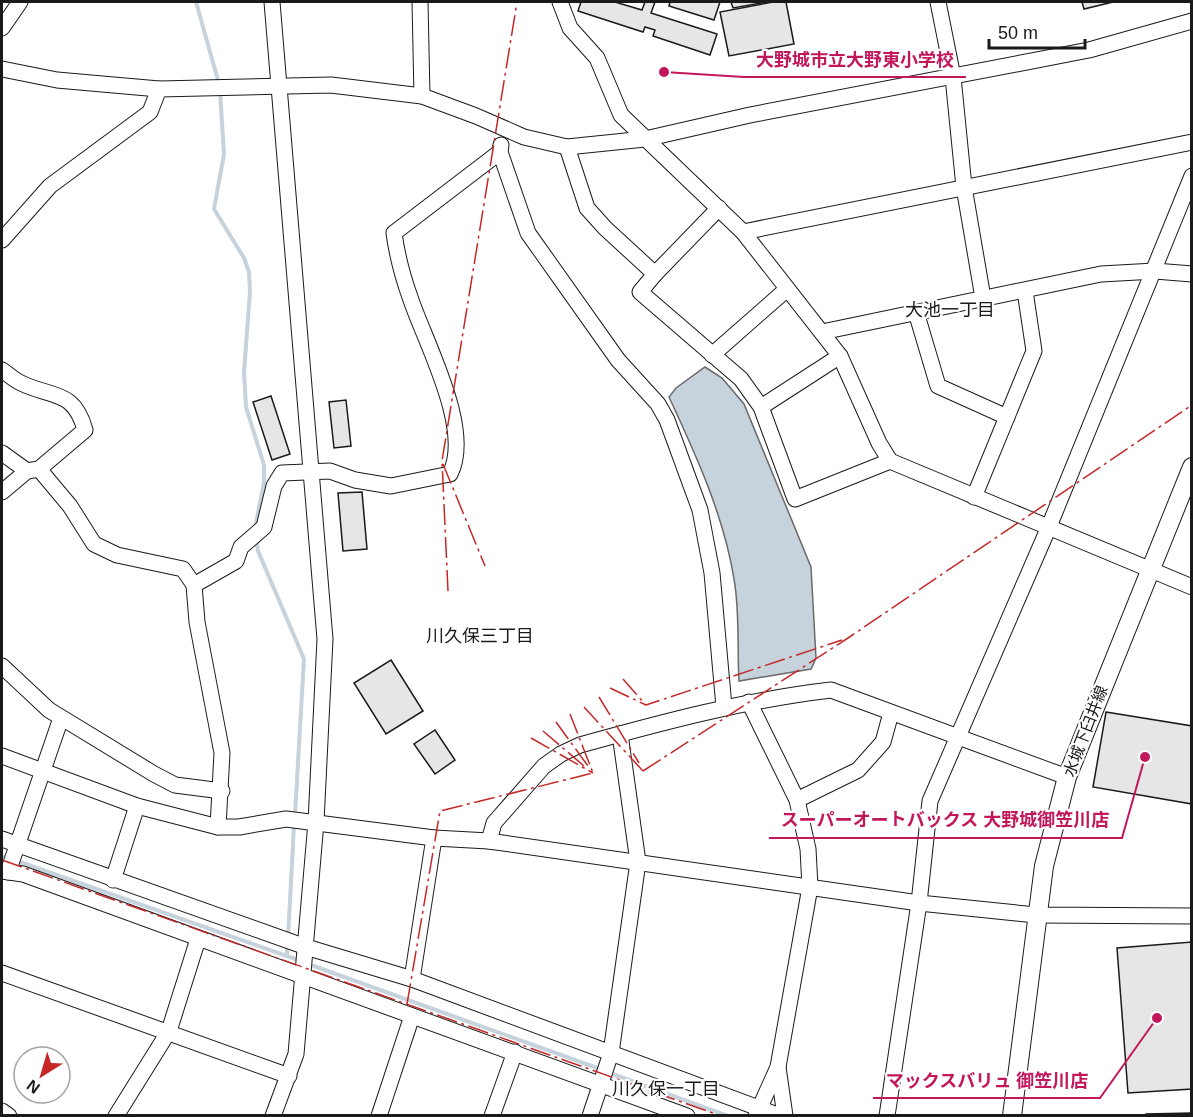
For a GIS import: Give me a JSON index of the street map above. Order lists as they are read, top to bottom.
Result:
{
  "streets": {
    "main road": ["水城下臼井線"]
  },
  "districts": ["大池一丁目", "川久保三丁目", "川久保一丁目"],
  "places": ["大野城市立大野東小学校", "スーパーオートバックス 大野城御笠川店", "マックスバリュ 御笠川店"],
  "scale_bar": "50 m",
  "north": "bottom left"
}
